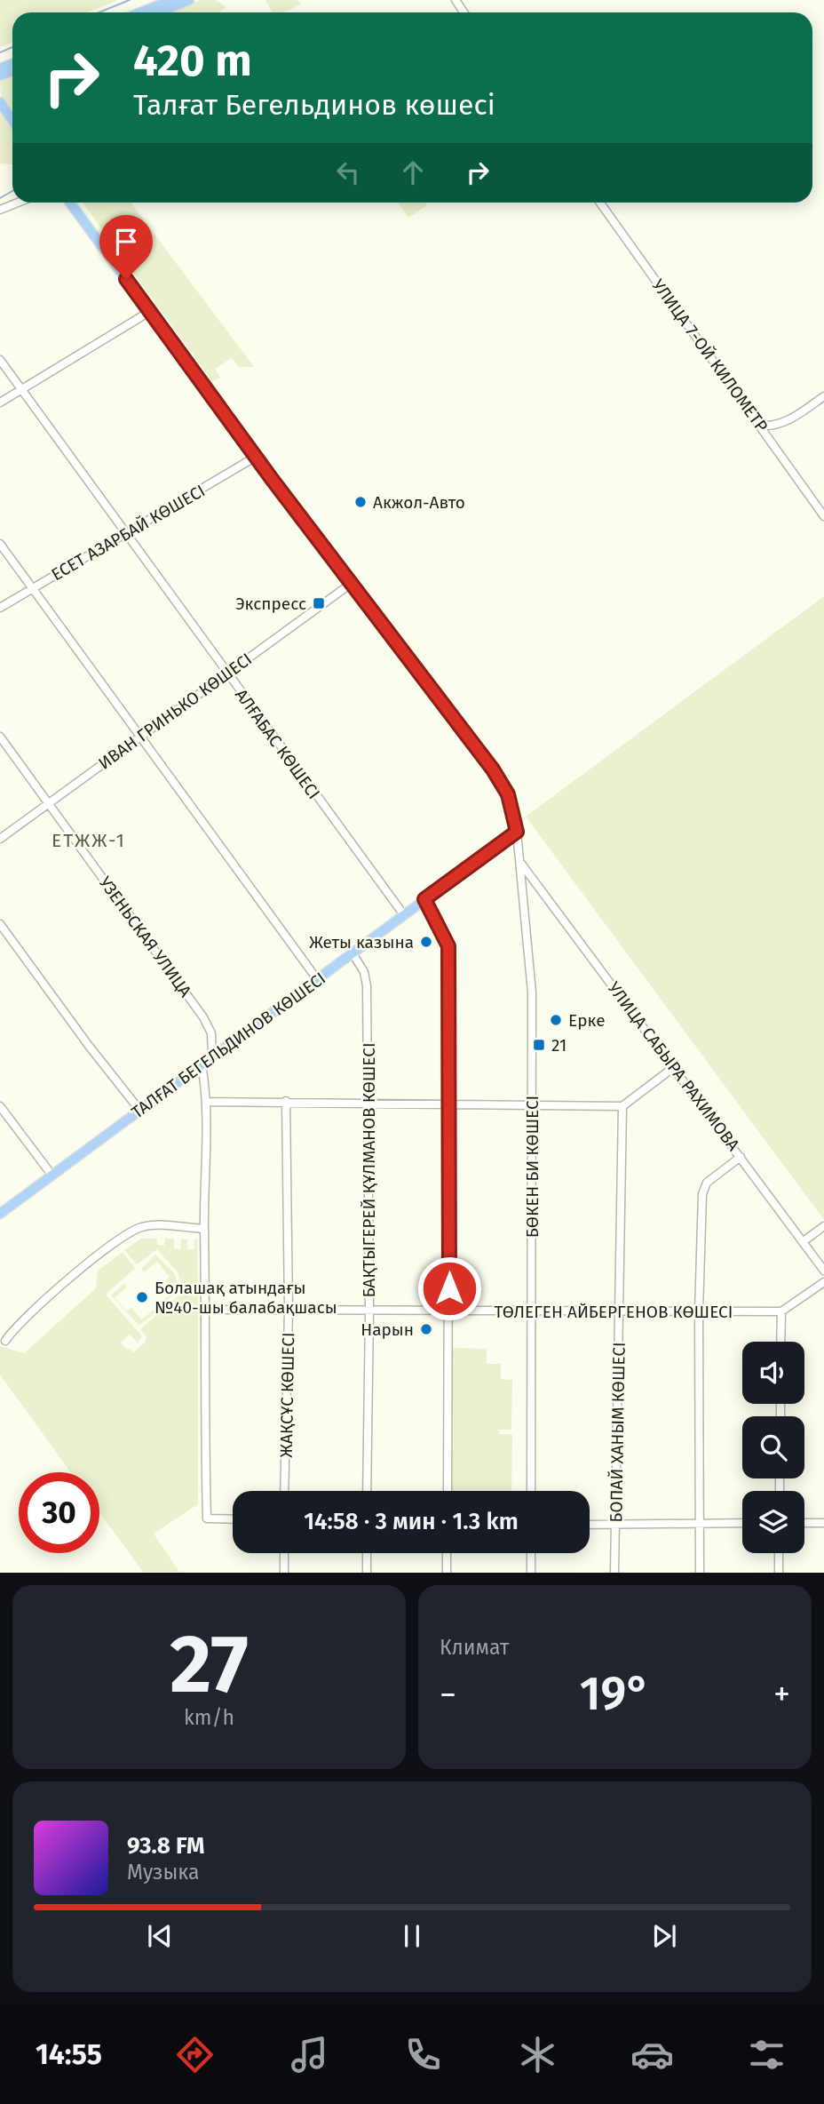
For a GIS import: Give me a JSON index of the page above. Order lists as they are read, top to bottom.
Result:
{
  "streets": {
    "main road": ["ТАЛҒАТ БЕГЕЛЬДИНОВ КӨШЕСІ"],
    "street": [
      "УЛИЦА 7-ОЙ КИЛОМЕТР",
      "ЕСЕТ АЗАРБАЙ КӨШЕСІ",
      "ИВАН ГРИНЬКО КӨШЕСІ",
      "АЛҒАБАС КӨШЕСІ",
      "УЗЕНЬСКАЯ УЛИЦА",
      "УЛИЦА САБЫРА РАХИМОВА",
      "БӨКЕН БИ КӨШЕСІ",
      "БАҚТЫГЕРЕЙ ҚҰЛМАНОВ КӨШЕСІ",
      "ТӨЛЕГЕН АЙБЕРГЕНОВ КӨШЕСІ",
      "ЖАҚСҰС КӨШЕСІ",
      "БОПАЙ ХАНЫМ КӨШЕСІ"
    ]
  },
  "crossings": [
    ["ЕСЕТ АЗАРБАЙ КӨШЕСІ", "АЛҒАБАС КӨШЕСІ"],
    ["ИВАН ГРИНЬКО КӨШЕСІ", "АЛҒАБАС КӨШЕСІ"],
    ["ИВАН ГРИНЬКО КӨШЕСІ", "УЗЕНЬСКАЯ УЛИЦА"],
    ["АЛҒАБАС КӨШЕСІ", "ТАЛҒАТ БЕГЕЛЬДИНОВ КӨШЕСІ"],
    ["УЗЕНЬСКАЯ УЛИЦА", "ТАЛҒАТ БЕГЕЛЬДИНОВ КӨШЕСІ"],
    ["ТАЛҒАТ БЕГЕЛЬДИНОВ КӨШЕСІ", "БӨКЕН БИ КӨШЕСІ"],
    ["ТАЛҒАТ БЕГЕЛЬДИНОВ КӨШЕСІ", "БАҚТЫГЕРЕЙ ҚҰЛМАНОВ КӨШЕСІ"],
    ["УЛИЦА САБЫРА РАХИМОВА", "БӨКЕН БИ КӨШЕСІ"],
    ["БӨКЕН БИ КӨШЕСІ", "ТӨЛЕГЕН АЙБЕРГЕНОВ КӨШЕСІ"],
    ["БАҚТЫГЕРЕЙ ҚҰЛМАНОВ КӨШЕСІ", "ТӨЛЕГЕН АЙБЕРГЕНОВ КӨШЕСІ"],
    ["ТӨЛЕГЕН АЙБЕРГЕНОВ КӨШЕСІ", "ЖАҚСҰС КӨШЕСІ"],
    ["ТӨЛЕГЕН АЙБЕРГЕНОВ КӨШЕСІ", "БОПАЙ ХАНЫМ КӨШЕСІ"]
  ],
  "districts": ["ЕТЖЖ-1"],
  "places": {
    "other": [
      "Акжол-Авто",
      "Жеты казына",
      "Ерке",
      "Болашақ атындағы №40-шы балабақшасы",
      "Нарын"
    ],
    "transit": ["Экспресс", "21"]
  },
  "page": {
    "turn": ["420 m", "Талғат Бегельдинов көшесі"],
    "limit": "30",
    "trip": "14:58 · 3 мин · 1.3 km",
    "tile": [
      ["27", "km/h"],
      "Климат"
    ],
    "heat": ["−", "19°", "+"],
    "song": ["93.8 FM", "Музыка"],
    "tabs": "14:55"
  }
}
